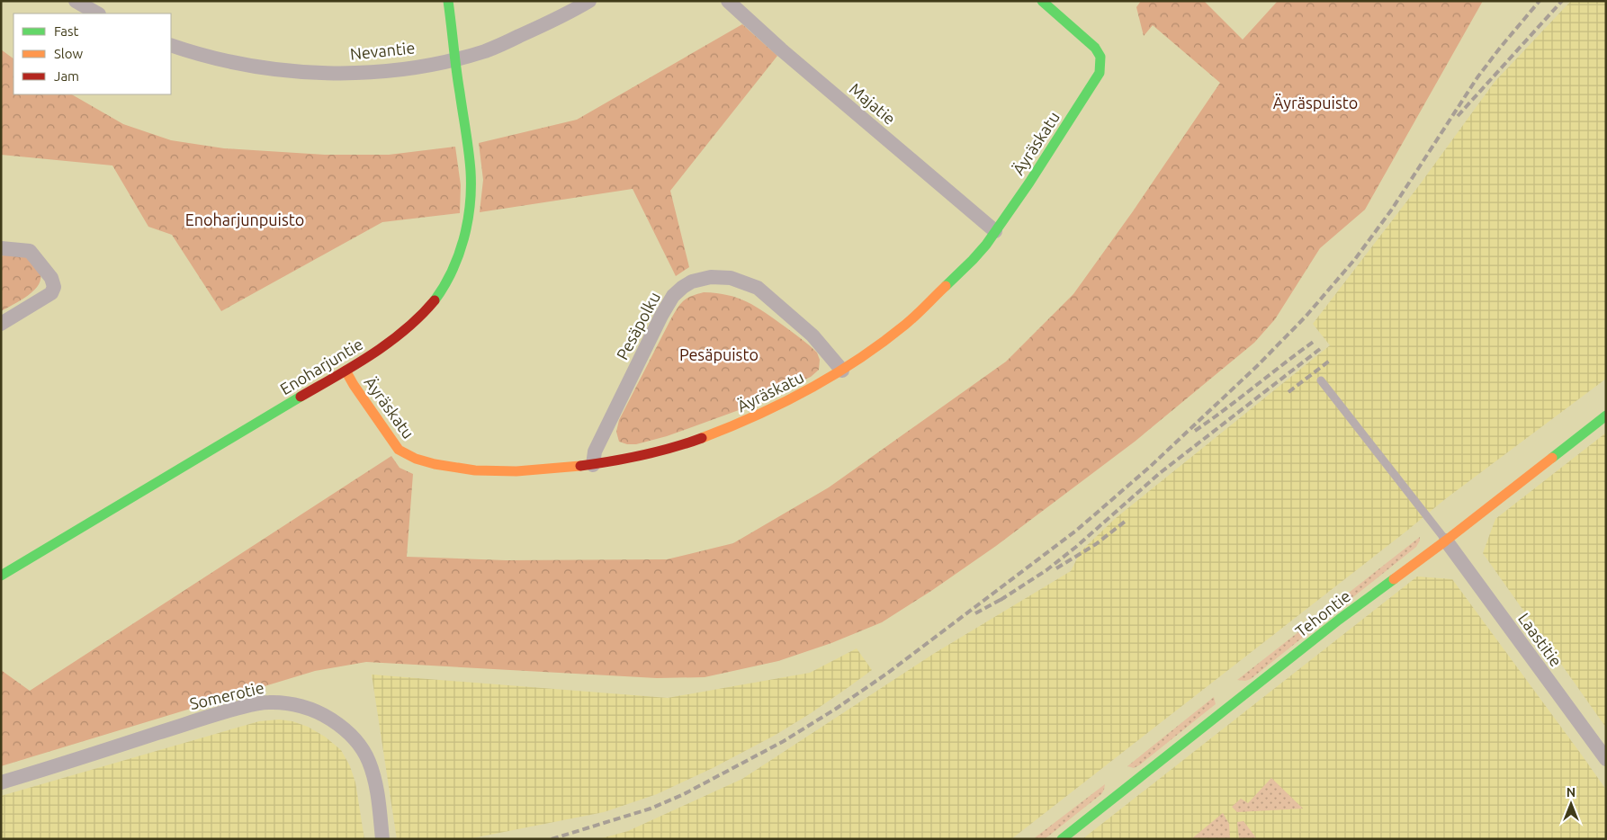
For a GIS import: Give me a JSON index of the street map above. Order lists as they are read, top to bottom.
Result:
{
  "streets": {
    "street": [
      "Nevantie",
      "Majatie",
      "Äyräskatu",
      "Pesäpolku",
      "Enoharjuntie",
      "Tehontie",
      "Laastitie",
      "Somerotie"
    ]
  },
  "crossings": [
    ["Nevantie", "Enoharjuntie"],
    ["Majatie", "Äyräskatu"],
    ["Äyräskatu", "Pesäpolku"],
    ["Äyräskatu", "Enoharjuntie"],
    ["Tehontie", "Laastitie"]
  ],
  "parks": ["Äyräspuisto", "Enoharjunpuisto", "Pesäpuisto"],
  "legend": ["Fast", "Slow", "Jam"],
  "north": "top"
}
